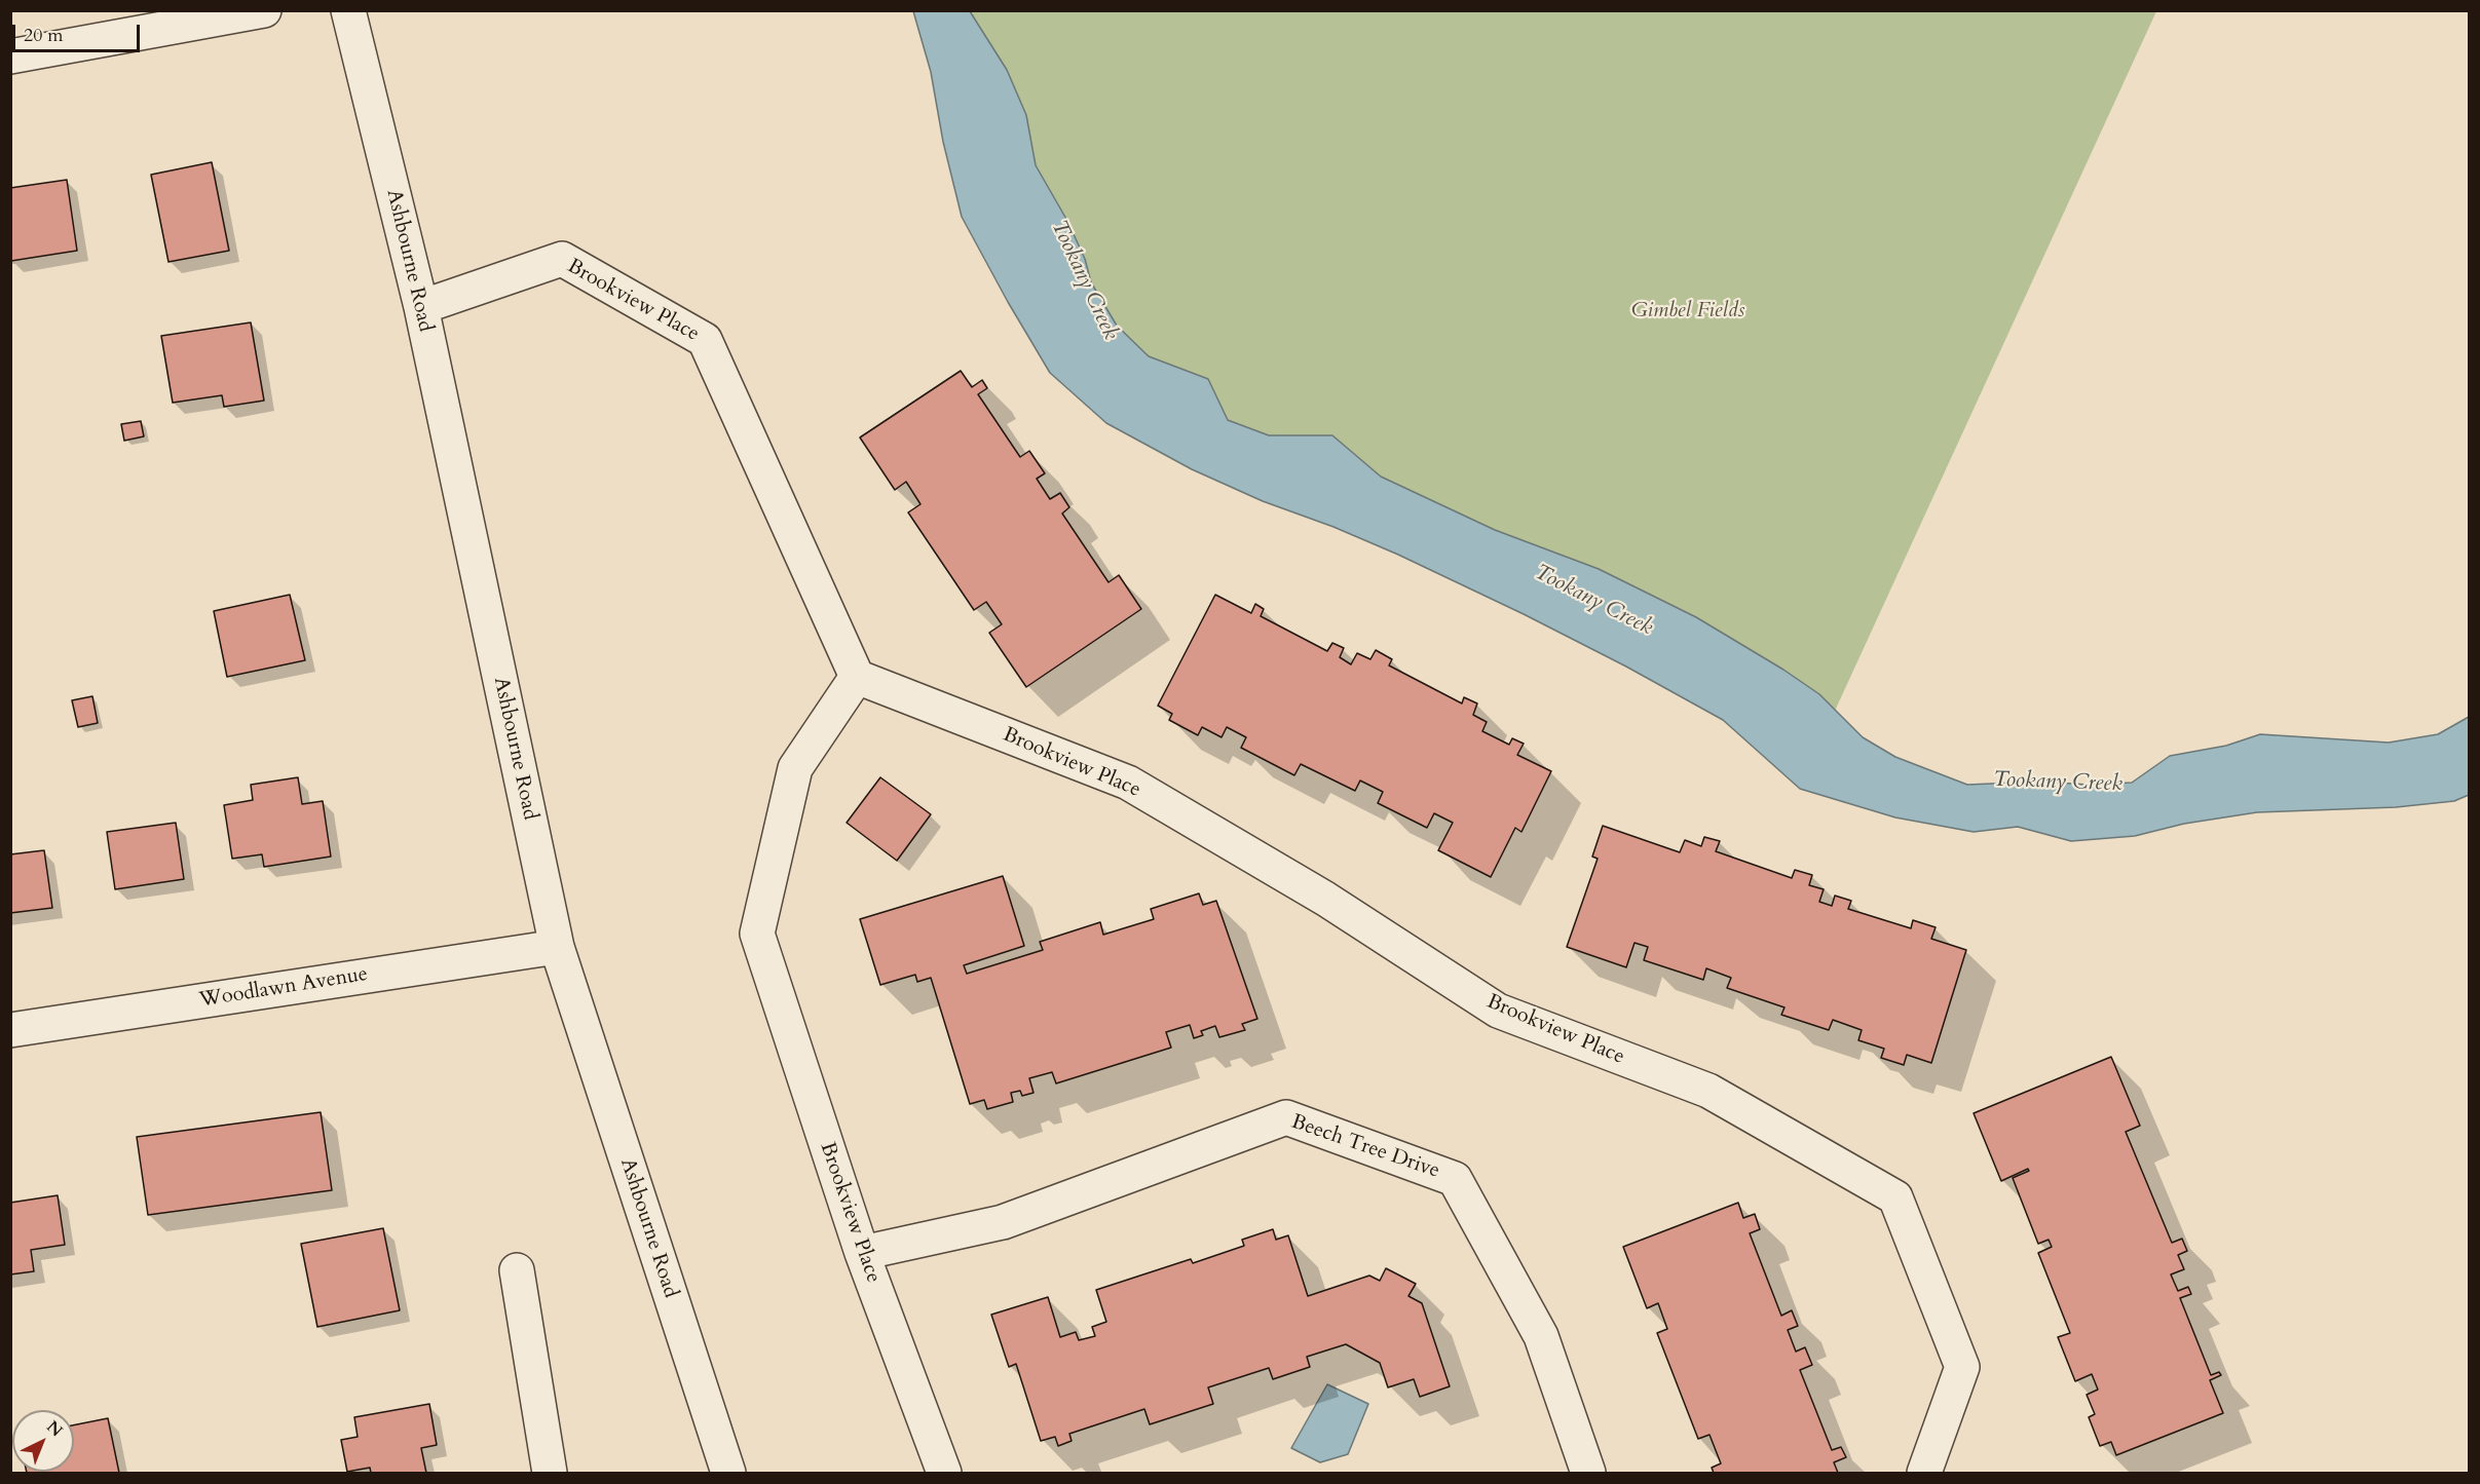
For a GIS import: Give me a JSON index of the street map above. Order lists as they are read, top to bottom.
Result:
{
  "streets": {
    "street": [
      "Ashbourne Road",
      "Brookview Place",
      "Woodlawn Avenue",
      "Beech Tree Drive"
    ]
  },
  "crossings": [
    ["Ashbourne Road", "Brookview Place"],
    ["Ashbourne Road", "Woodlawn Avenue"],
    ["Brookview Place", "Beech Tree Drive"]
  ],
  "water": ["Tookany Creek"],
  "parks": ["Gimbel Fields"],
  "scale_bar": "20 m",
  "north": "top right"
}
